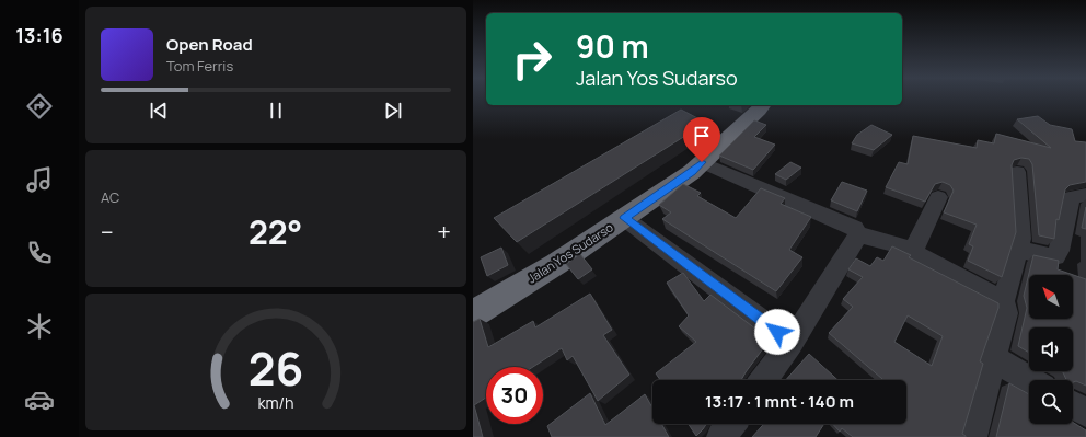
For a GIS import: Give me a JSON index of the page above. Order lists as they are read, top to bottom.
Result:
{
  "streets": {
    "highway": ["Jalan Yos Sudarso"]
  },
  "north": "top left",
  "page": {
    "tabs": "13:16",
    "turn": ["90 m", "Jalan Yos Sudarso"],
    "song": ["Open Road", "Tom Ferris"],
    "tile": "AC",
    "heat": ["−", "22°", "+"],
    "limit": "30",
    "trip": "13:17 · 1 mnt · 140 m",
    "gauge": ["26", "km/h"]
  }
}
